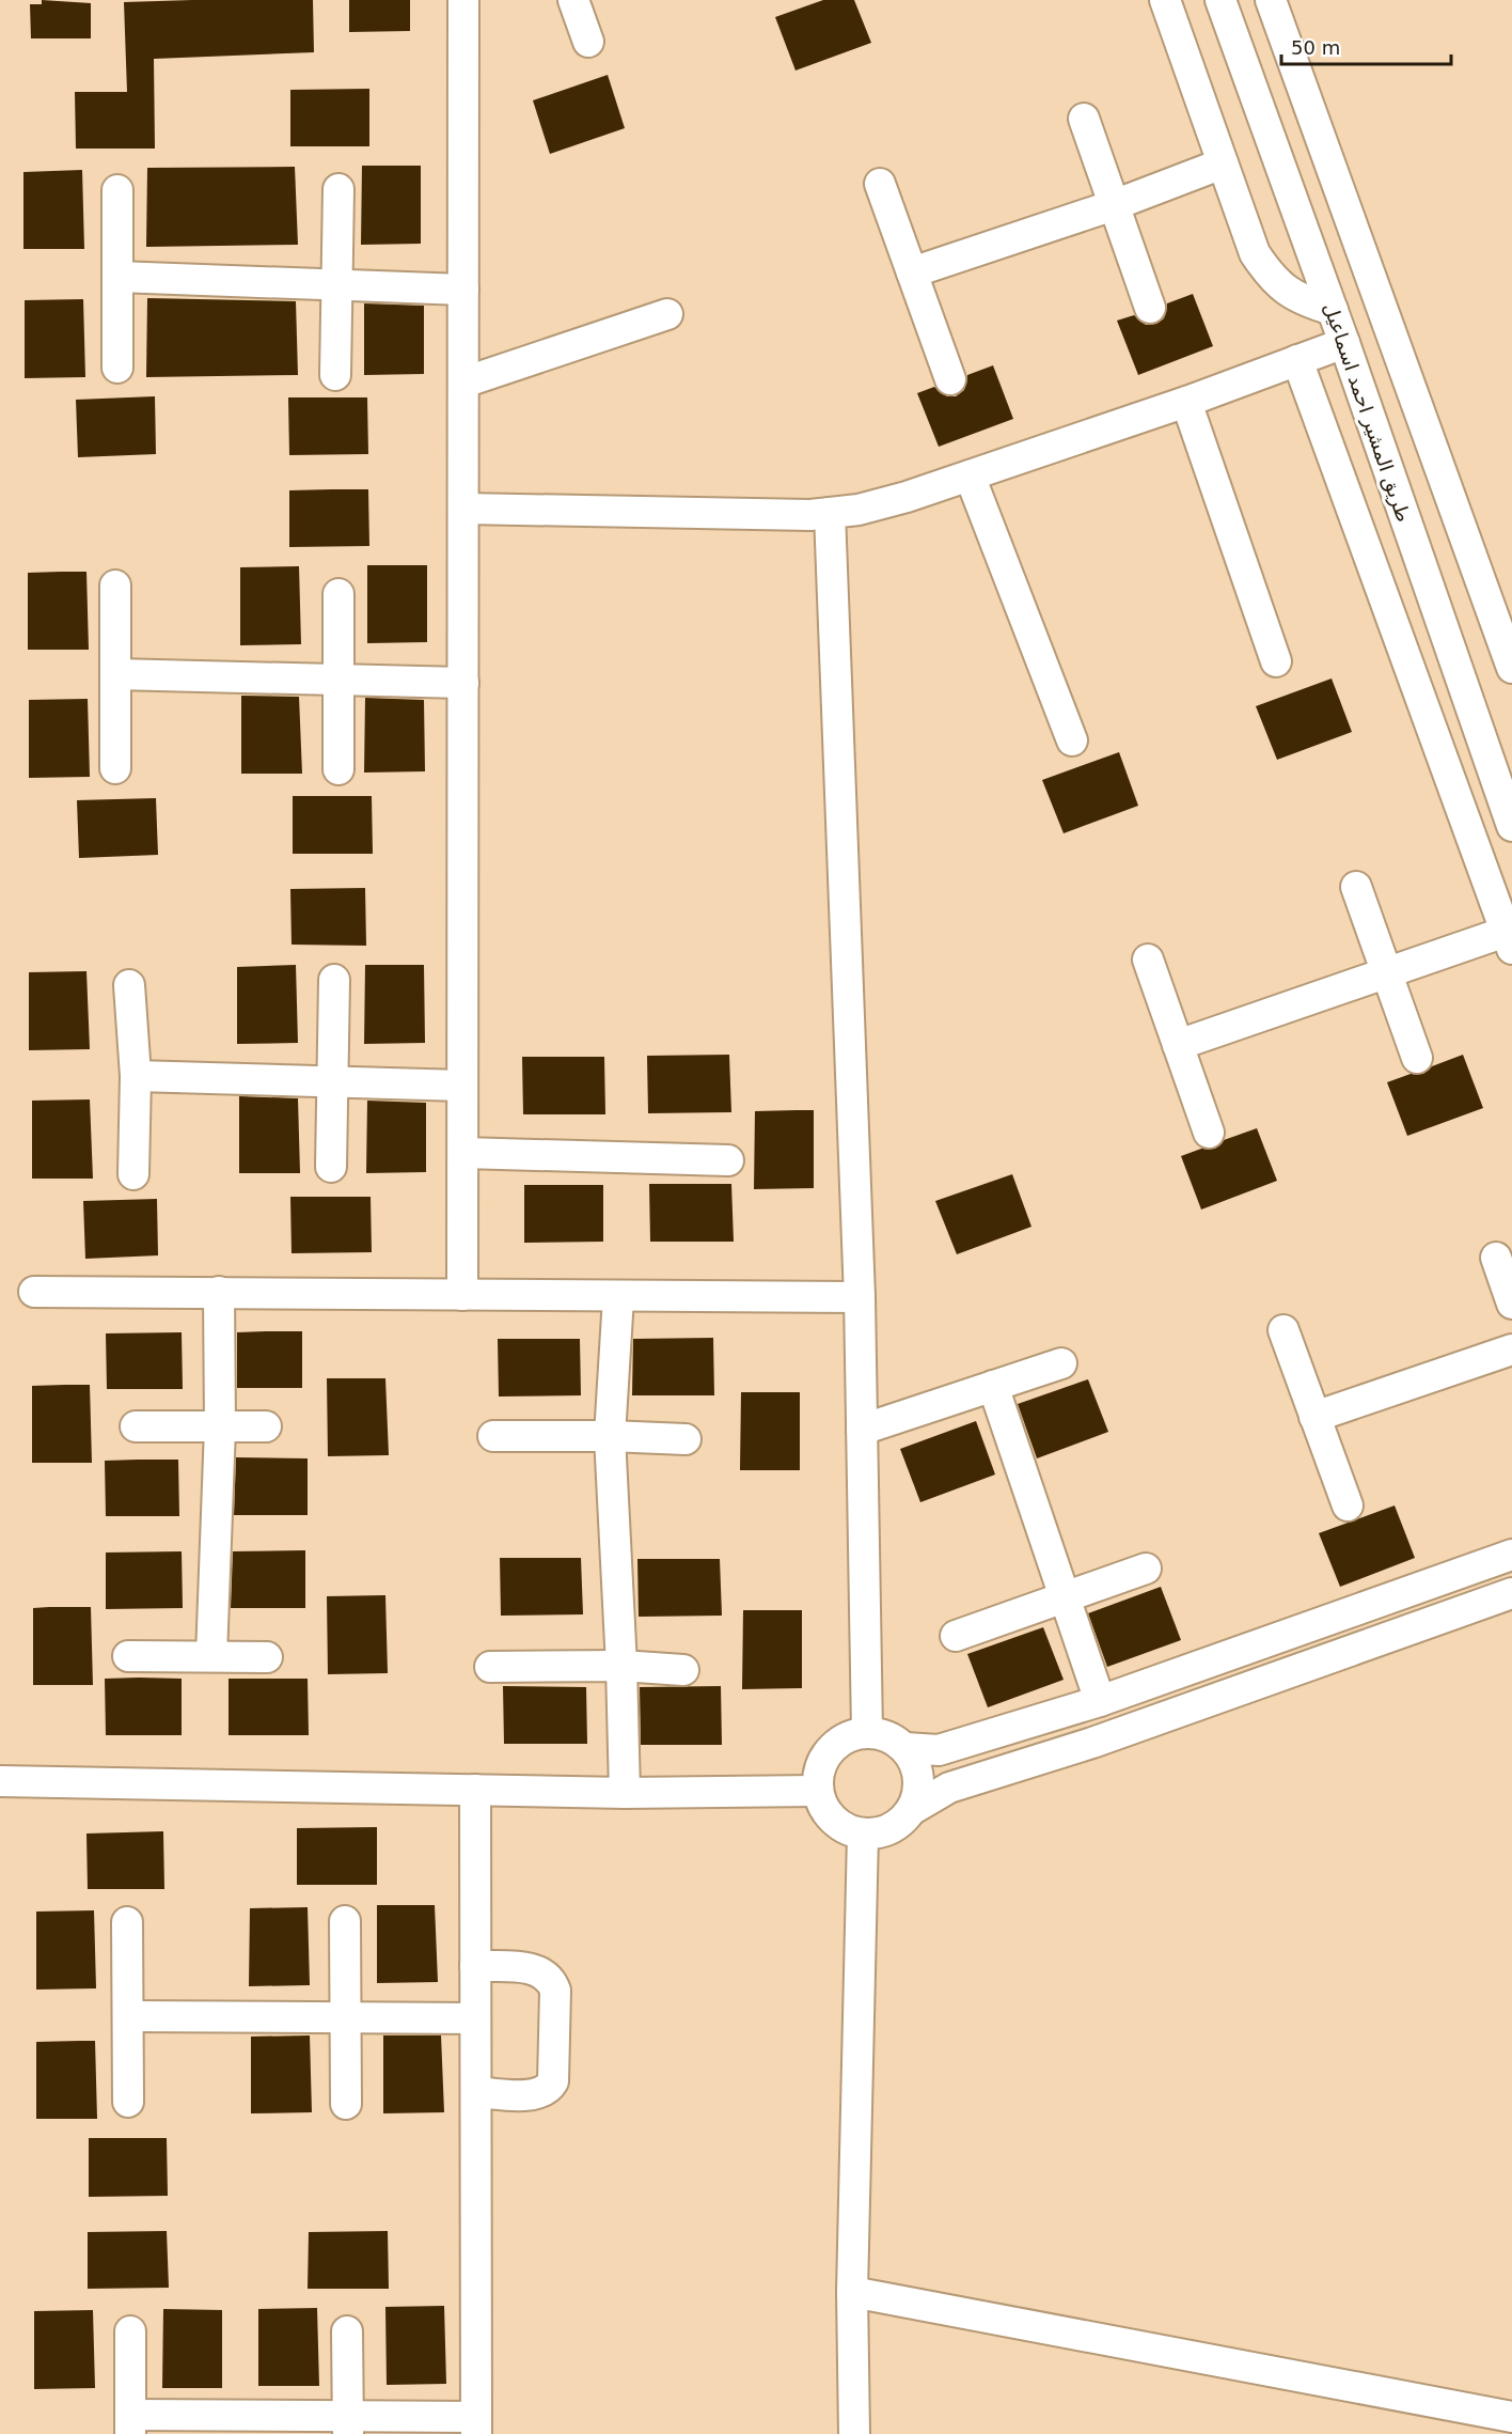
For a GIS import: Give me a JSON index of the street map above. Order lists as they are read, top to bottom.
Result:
{
  "streets": {
    "street": ["طريق المشير احمد اسماعيل"]
  },
  "scale_bar": "50 m"
}
